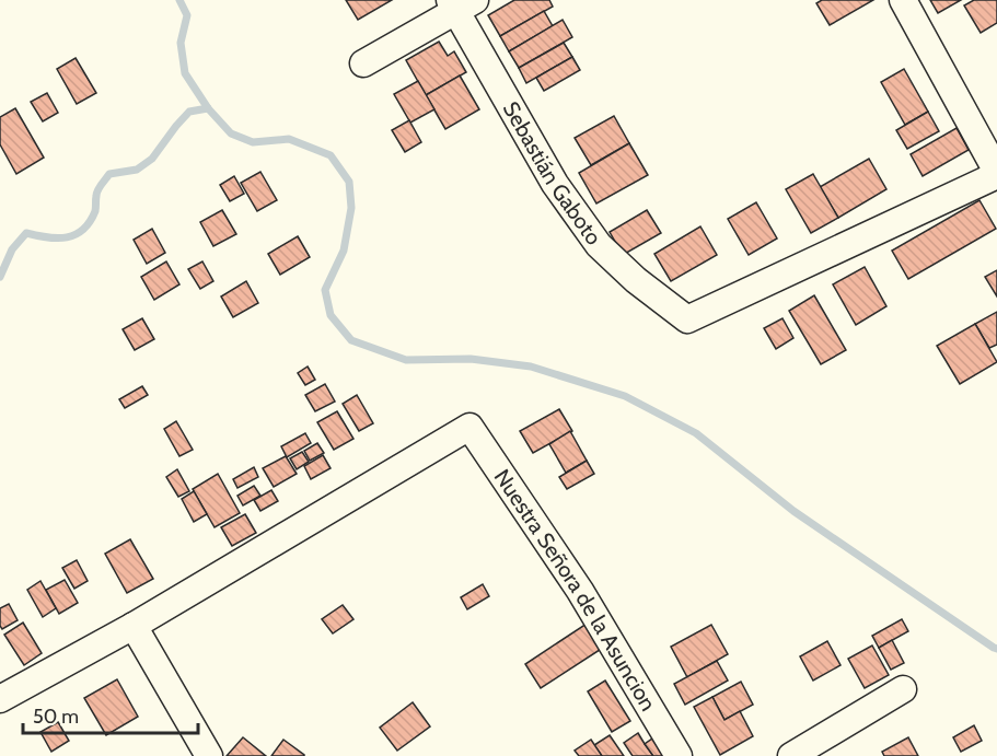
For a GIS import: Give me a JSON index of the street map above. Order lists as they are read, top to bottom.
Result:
{
  "streets": {
    "street": ["Sebastián Gaboto", "Nuestra Señora de la Asuncion"]
  },
  "scale_bar": "50 m"
}
